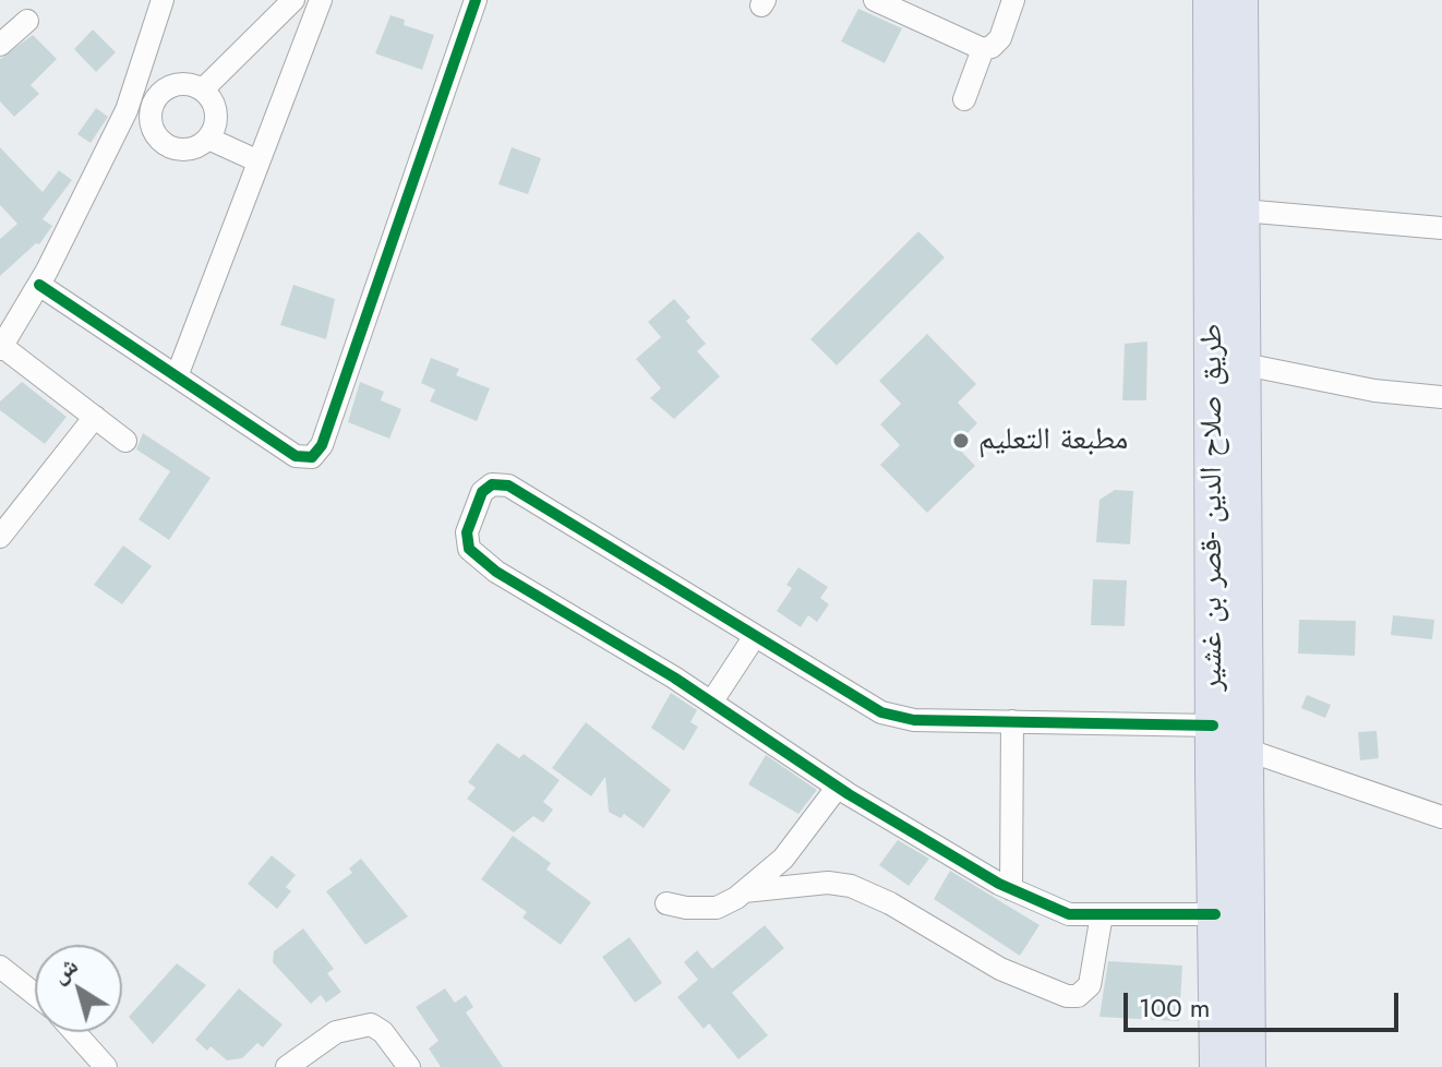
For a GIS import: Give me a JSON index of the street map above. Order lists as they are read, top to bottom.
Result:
{
  "streets": {
    "highway": ["طريق صلاح الدين -قصر بن غشير"]
  },
  "places": ["مطبعة التعليم"],
  "scale_bar": "100 m",
  "north": "top left"
}
